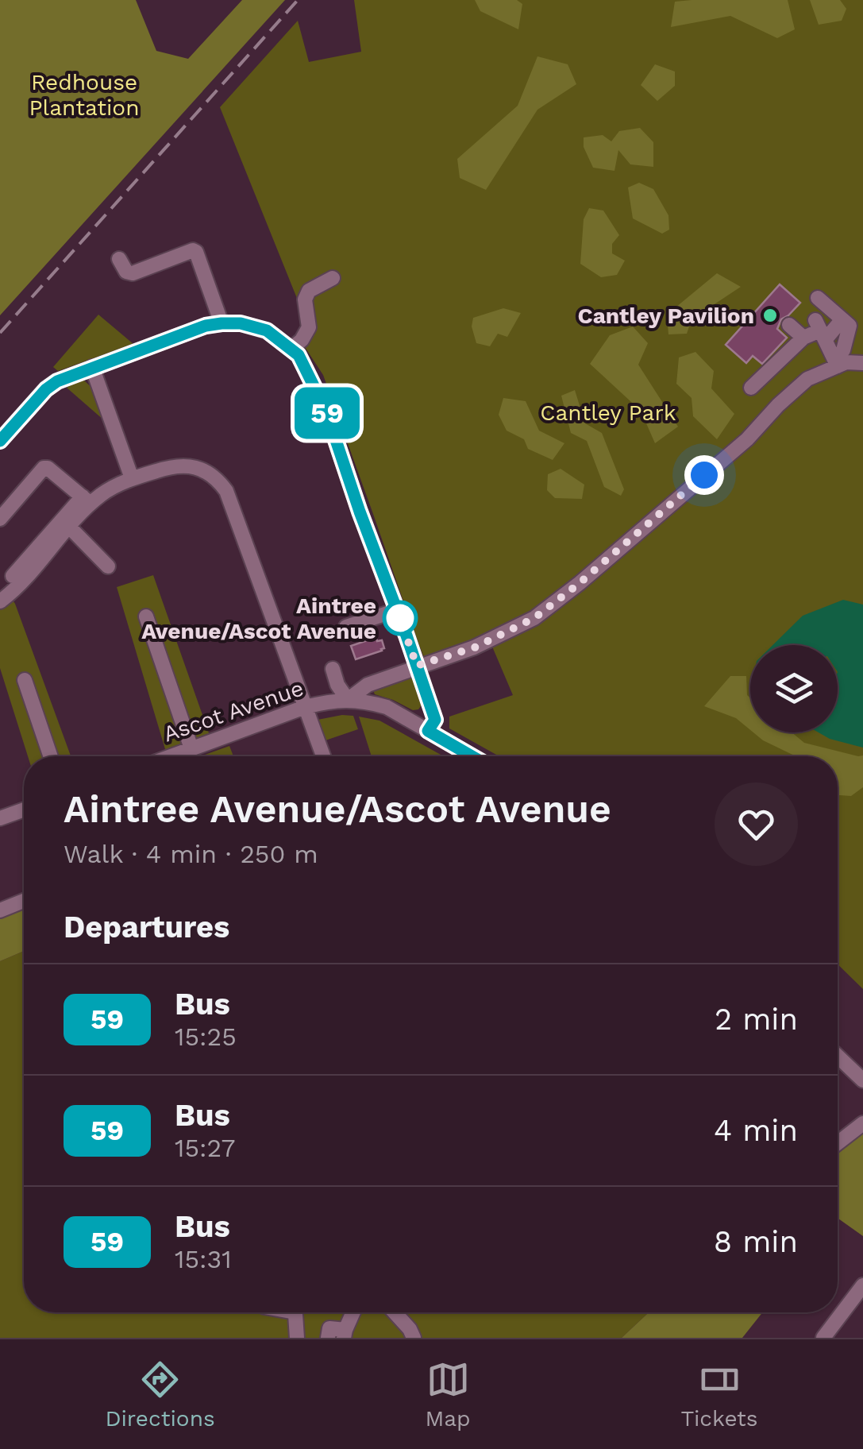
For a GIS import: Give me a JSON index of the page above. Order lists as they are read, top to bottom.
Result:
{
  "streets": {
    "street": ["Ascot Avenue"]
  },
  "parks": ["Redhouse Plantation", "Cantley Park"],
  "places": ["Cantley Pavilion", "Aintree Avenue/Ascot Avenue"],
  "lines": ["bus line 59"],
  "page": {
    "on_map": "59",
    "heading": [
      ["Aintree Avenue/Ascot Avenue", "Walk · 4 min · 250 m"],
      "Departures"
    ],
    "list": [
      {
        "mark": "59",
        "name": "Bus",
        "note": "15:25",
        "value": "2 min"
      },
      {
        "mark": "59",
        "name": "Bus",
        "note": "15:27",
        "value": "4 min"
      },
      {
        "mark": "59",
        "name": "Bus",
        "note": "15:31",
        "value": "8 min"
      }
    ],
    "tabs": ["Directions", "Map", "Tickets"]
  }
}
